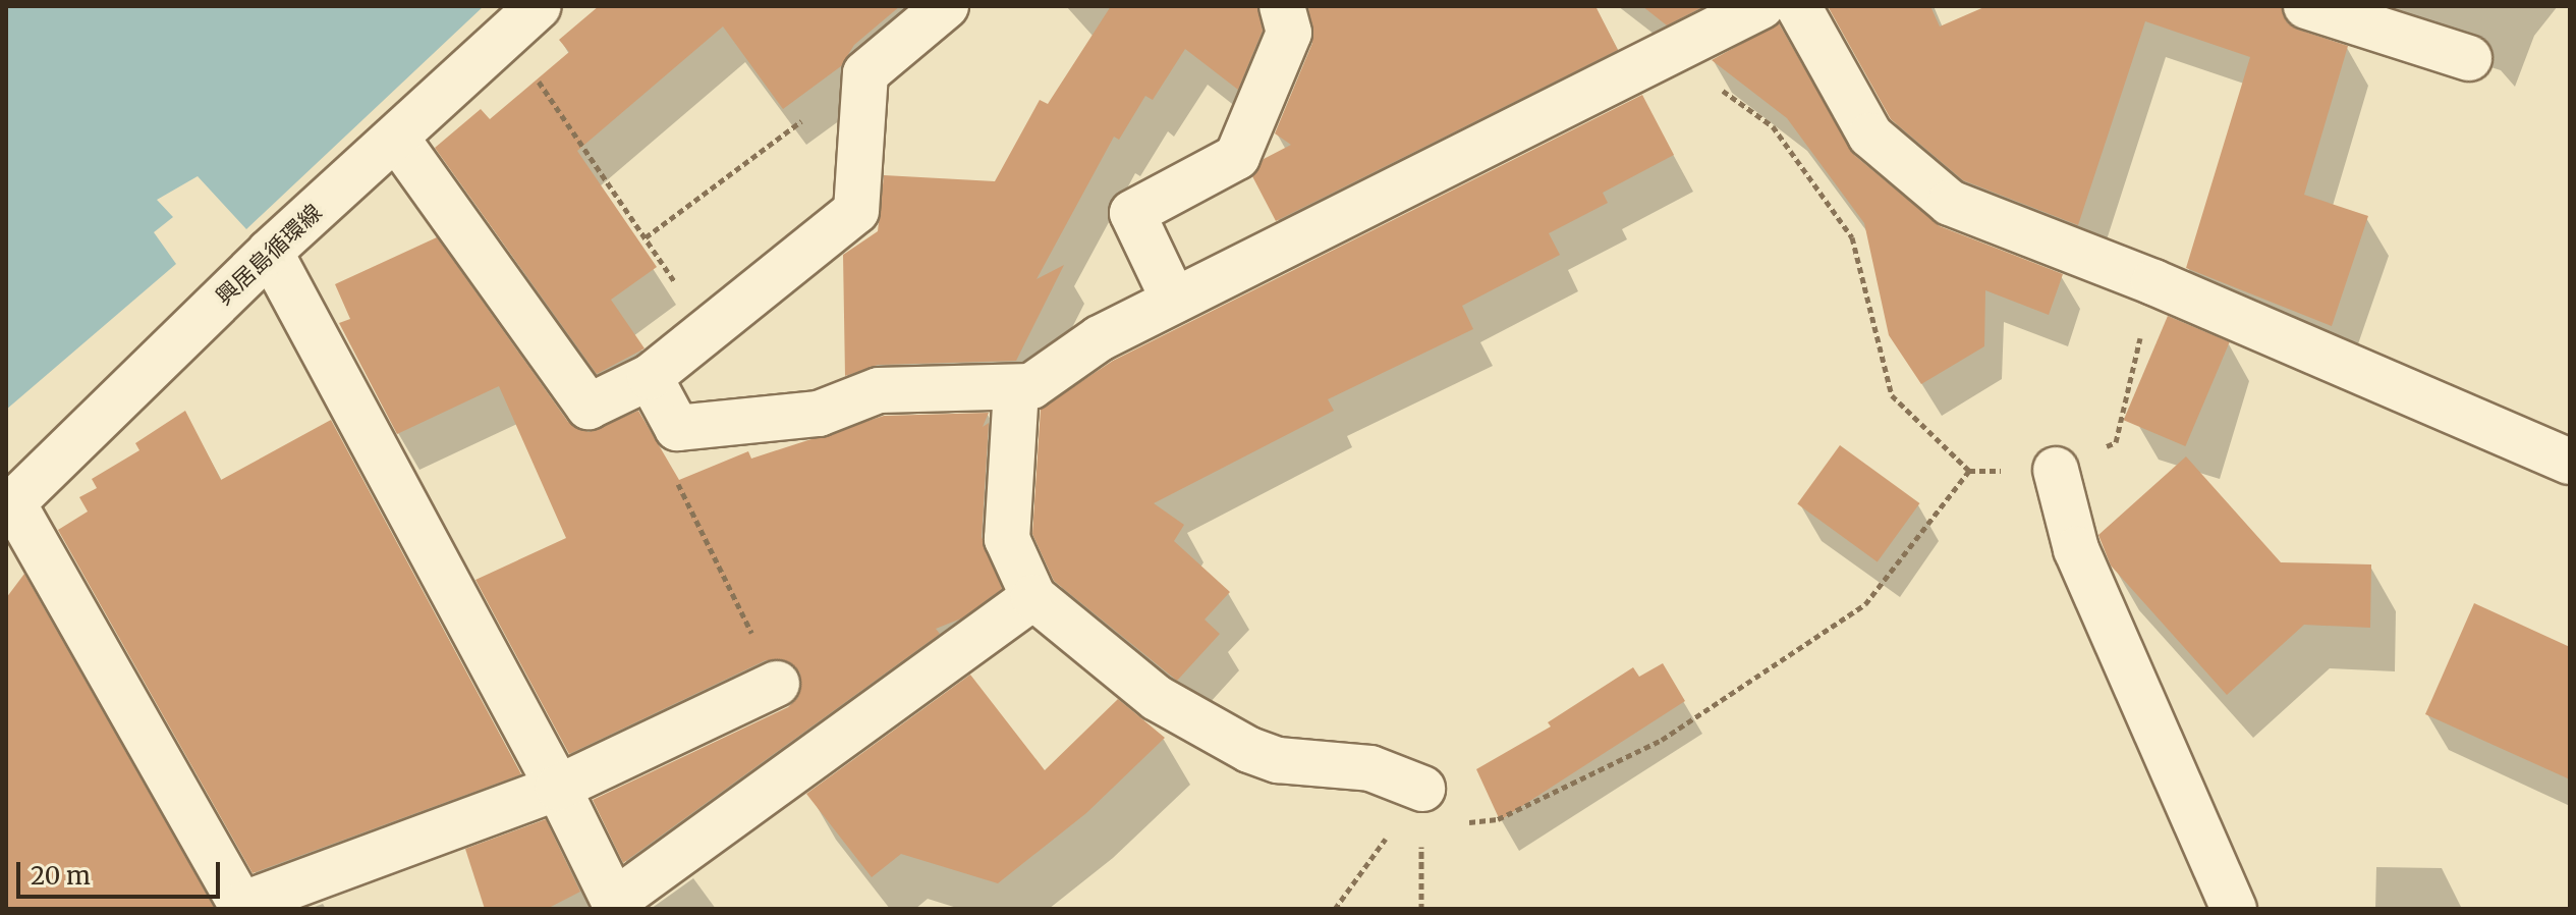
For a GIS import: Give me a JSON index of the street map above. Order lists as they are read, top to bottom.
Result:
{
  "streets": {
    "street": ["興居島循環線"]
  },
  "scale_bar": "20 m"
}
